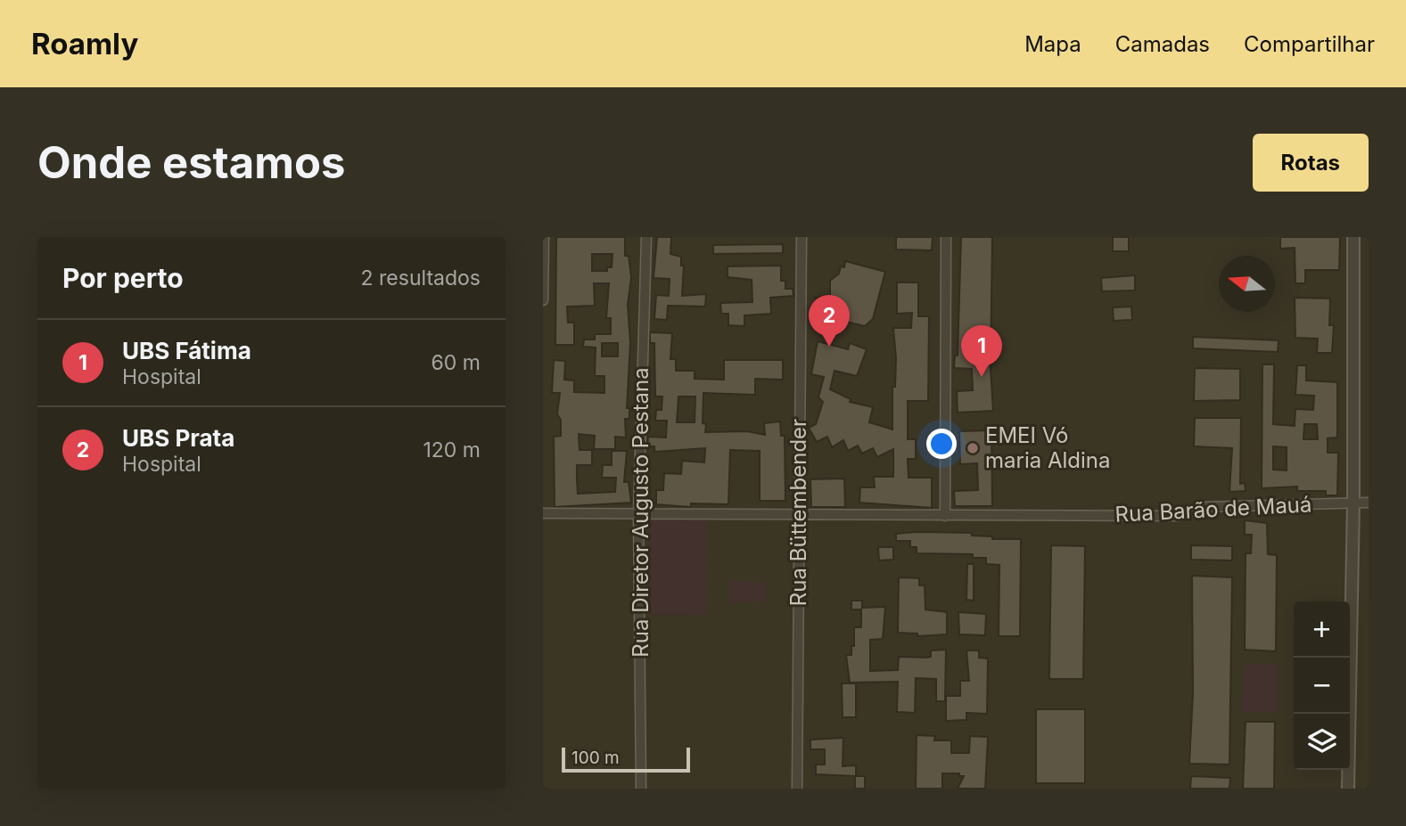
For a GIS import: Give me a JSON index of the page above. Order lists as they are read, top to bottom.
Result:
{
  "streets": {
    "street": ["Rua Barão de Mauá", "Rua Diretor Augusto Pestana", "Rua Büttembender"]
  },
  "crossings": [
    ["Rua Barão de Mauá", "Rua Diretor Augusto Pestana"],
    ["Rua Barão de Mauá", "Rua Büttembender"]
  ],
  "places": ["EMEI Vó maria Aldina"],
  "scale_bar": "100 m",
  "north": "left",
  "page": {
    "header": "Roamly",
    "nav": ["Mapa", "Camadas", "Compartilhar"],
    "buttons": "Rotas",
    "title": "Onde estamos",
    "heading": ["Por perto", "2 resultados"],
    "pins": ["2", "1"],
    "list": [
      {
        "mark": "1",
        "name": "UBS Fátima",
        "note": "Hospital",
        "value": "60 m"
      },
      {
        "mark": "2",
        "name": "UBS Prata",
        "note": "Hospital",
        "value": "120 m"
      }
    ],
    "map_buttons": ["+", "−"],
    "scale": "100 m"
  }
}
